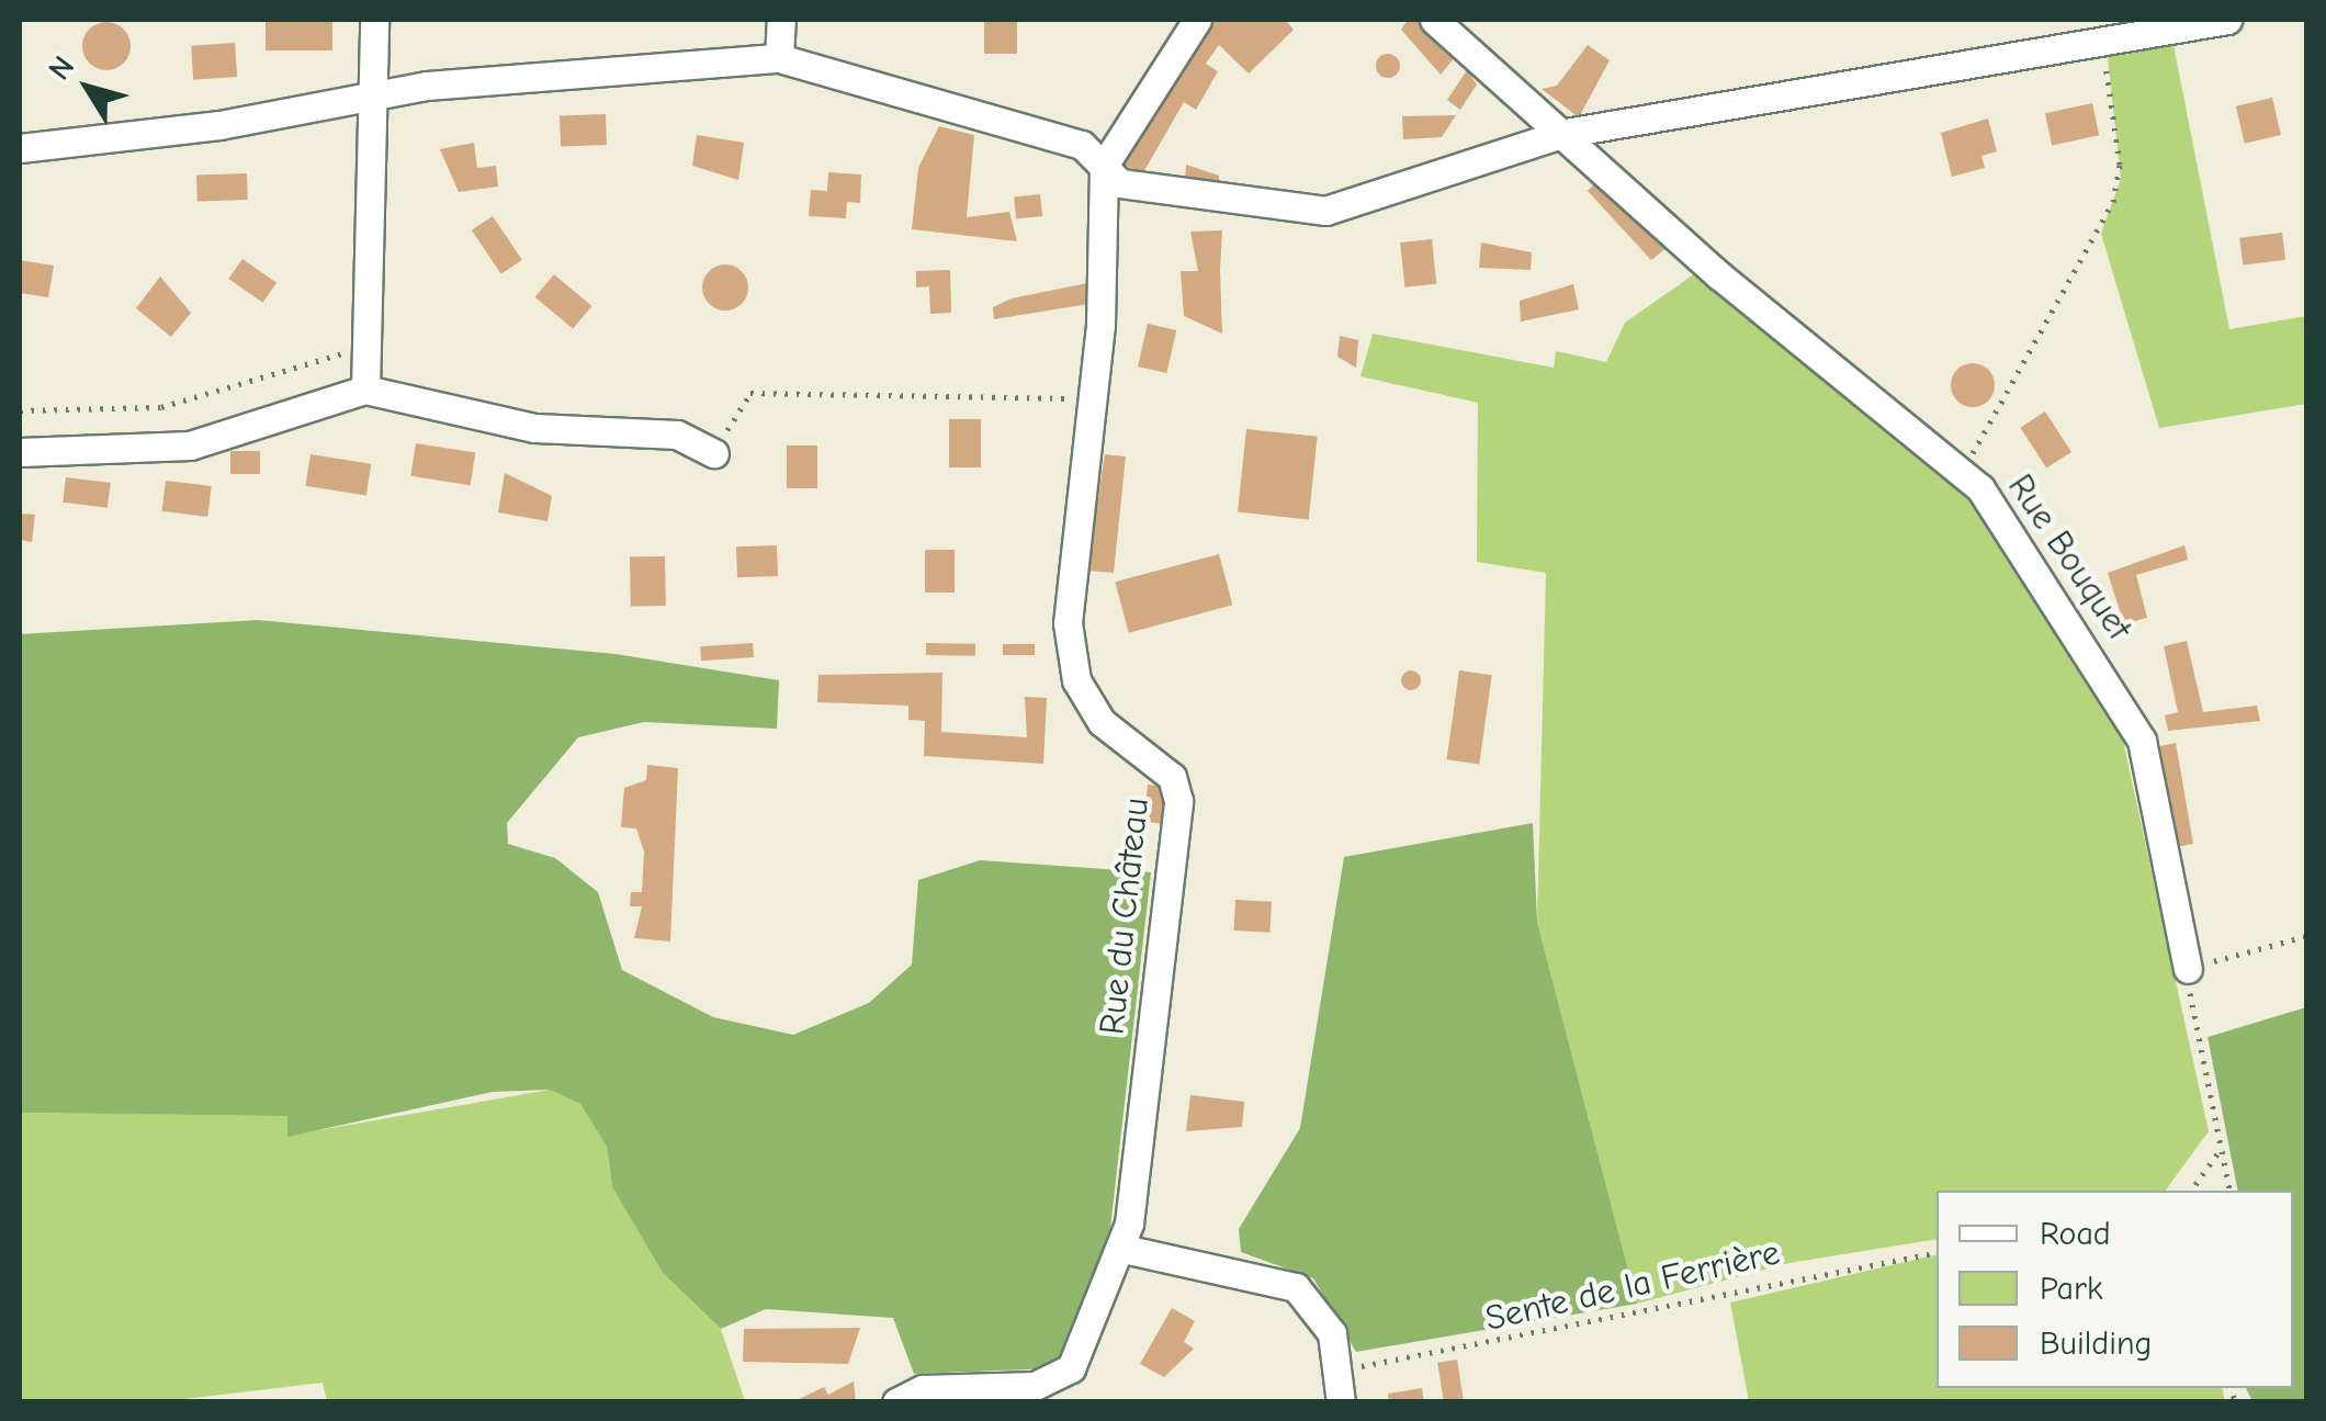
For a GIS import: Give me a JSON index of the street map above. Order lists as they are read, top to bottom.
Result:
{
  "streets": {
    "street": ["Rue Bouquet", "Rue du Château"],
    "path": ["Sente de la Ferrière"]
  },
  "legend": ["Road", "Park", "Building"],
  "north": "top left"
}
